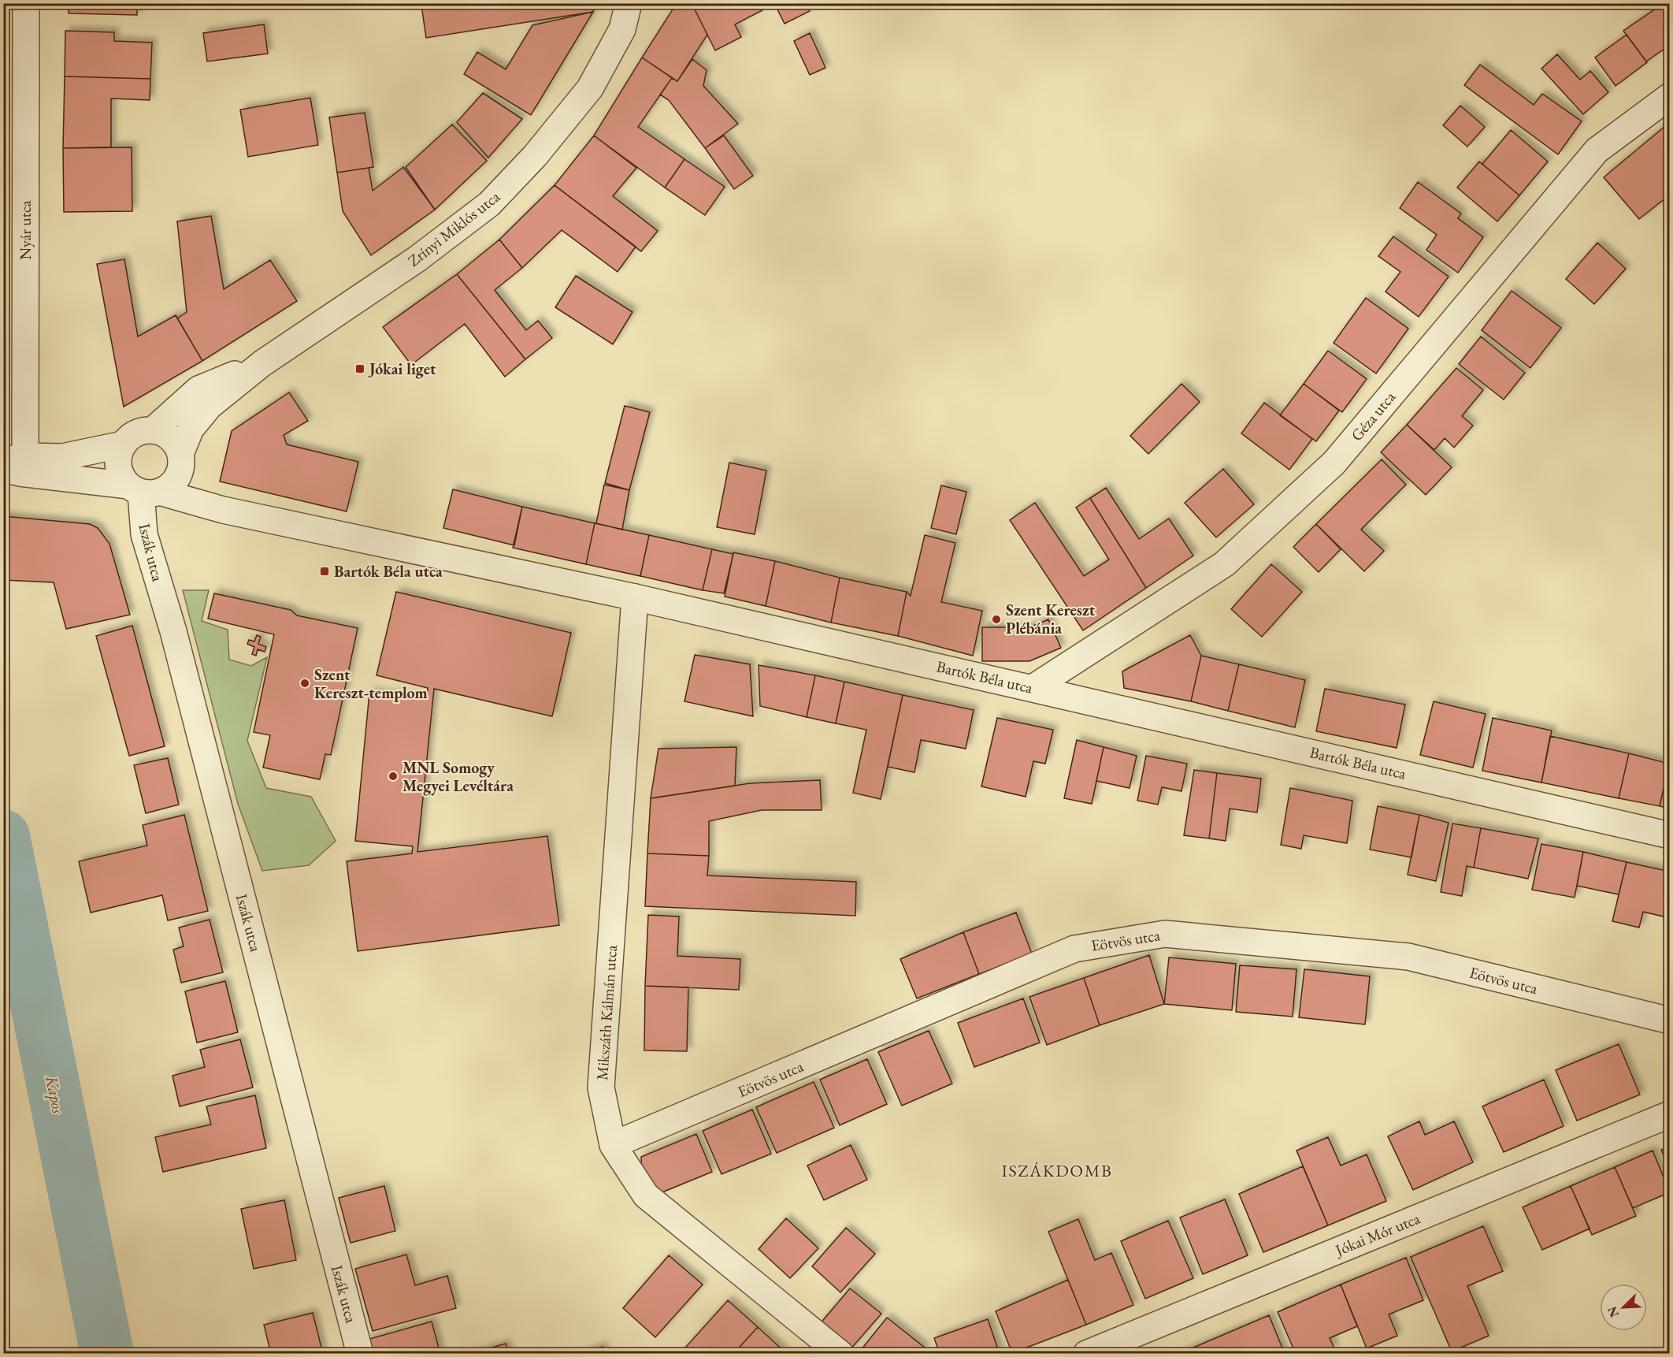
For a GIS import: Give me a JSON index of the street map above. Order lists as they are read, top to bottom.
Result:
{
  "streets": {
    "street": [
      "Zrínyi Miklós utca",
      "Nyár utca",
      "Géza utca",
      "Iszák utca",
      "Bartók Béla utca",
      "Eötvös utca",
      "Mikszáth Kálmán utca",
      "Jókai Mór utca"
    ]
  },
  "crossings": [
    ["Nyár utca", "Bartók Béla utca"],
    ["Géza utca", "Bartók Béla utca"],
    ["Iszák utca", "Bartók Béla utca"],
    ["Bartók Béla utca", "Mikszáth Kálmán utca"],
    ["Eötvös utca", "Mikszáth Kálmán utca"]
  ],
  "districts": ["ISZÁKDOMB"],
  "water": ["Kapos"],
  "places": {
    "transit": ["Jókai liget", "Bartók Béla utca"],
    "other": ["Szent Kereszt Plébánia", "Szent Kereszt-templom", "MNL Somogy Megyei Levéltára"]
  },
  "north": "bottom left"
}
